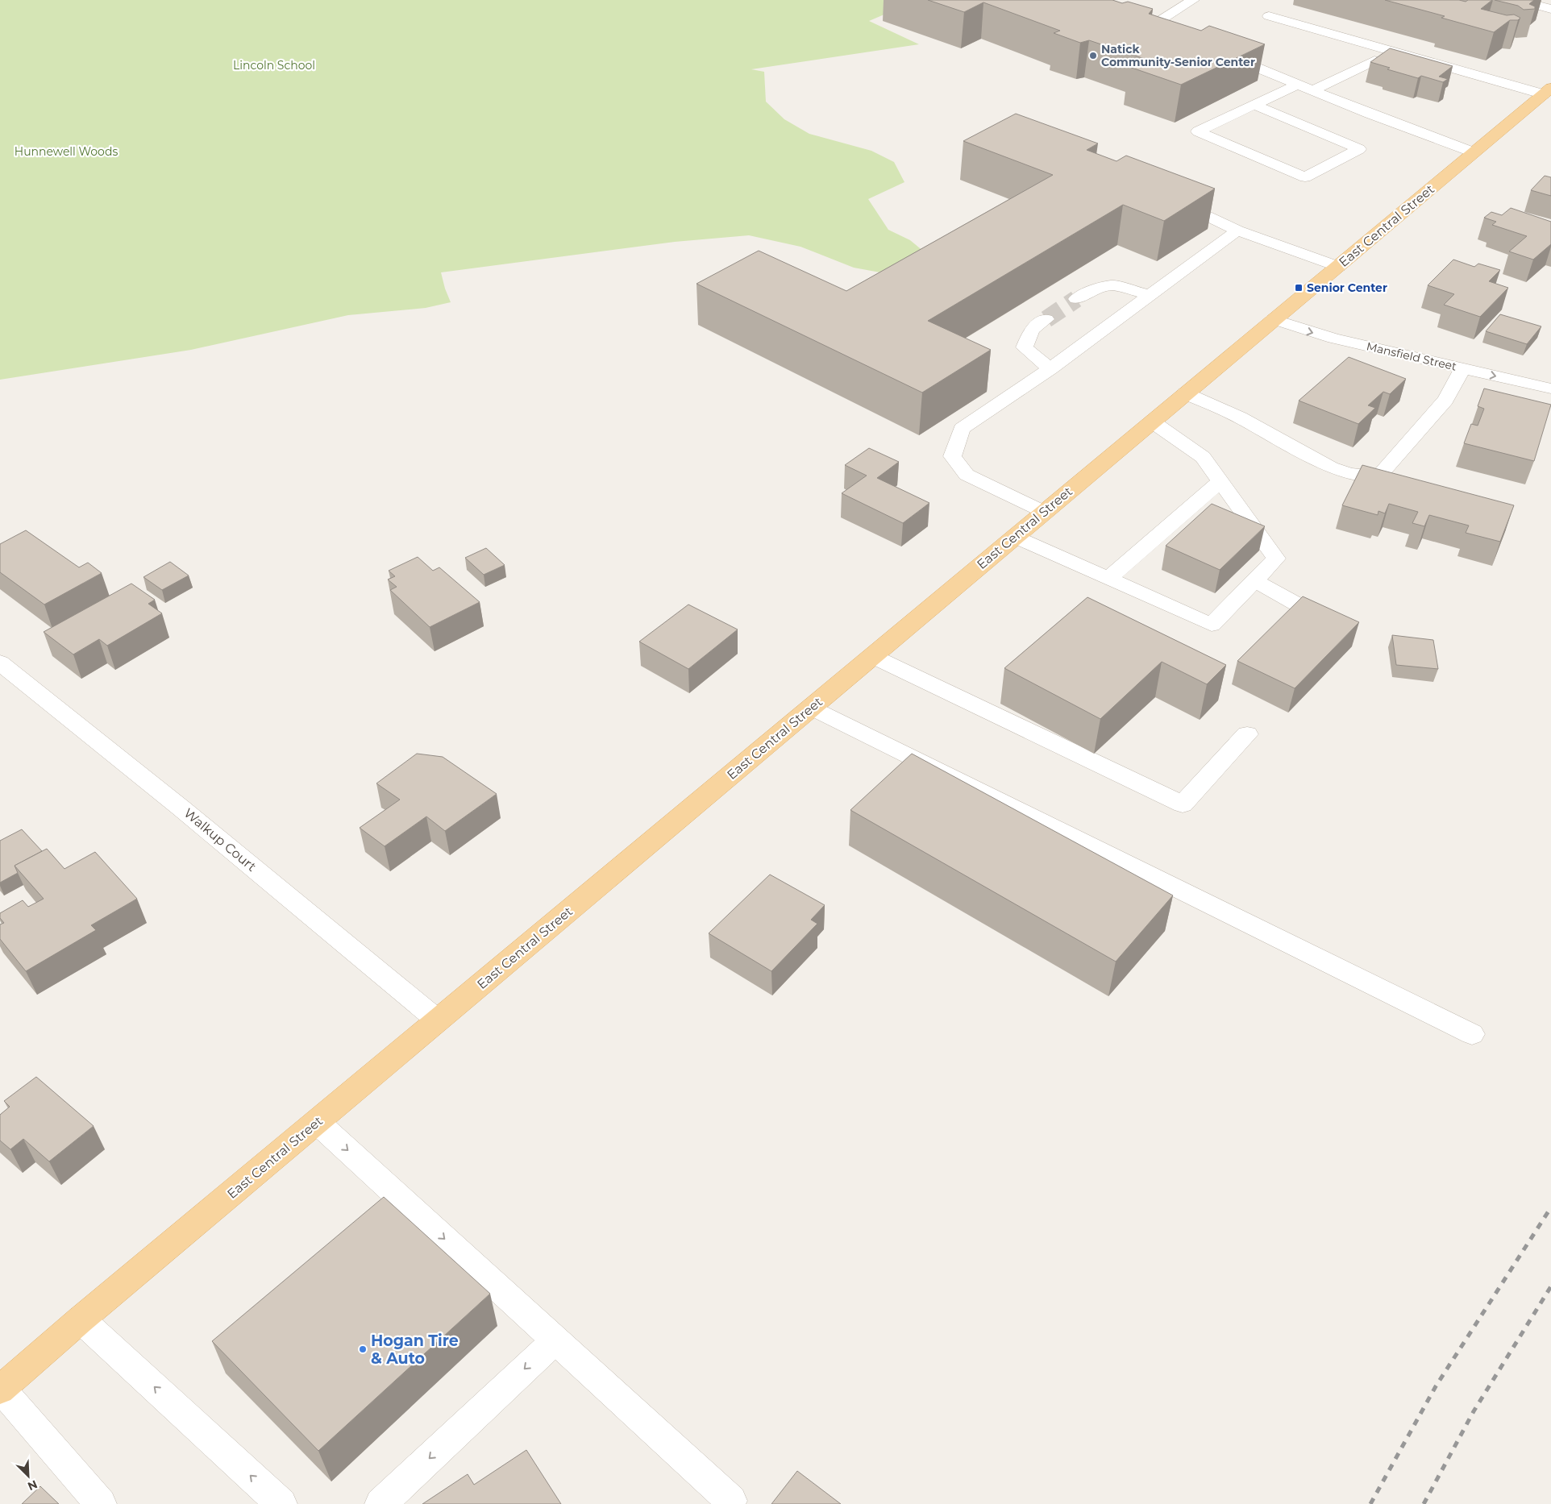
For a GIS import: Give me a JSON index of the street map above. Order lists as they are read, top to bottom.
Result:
{
  "streets": {
    "main road": ["East Central Street"],
    "street": ["Mansfield Street", "Walkup Court"]
  },
  "crossings": [
    ["East Central Street", "Mansfield Street"],
    ["East Central Street", "Walkup Court"]
  ],
  "one_way": ["Mansfield Street"],
  "parks": ["Lincoln School", "Hunnewell Woods"],
  "places": {
    "other": ["Natick Community-Senior Center", "Hogan Tire & Auto"],
    "transit": ["Senior Center"]
  },
  "north": "bottom right"
}
